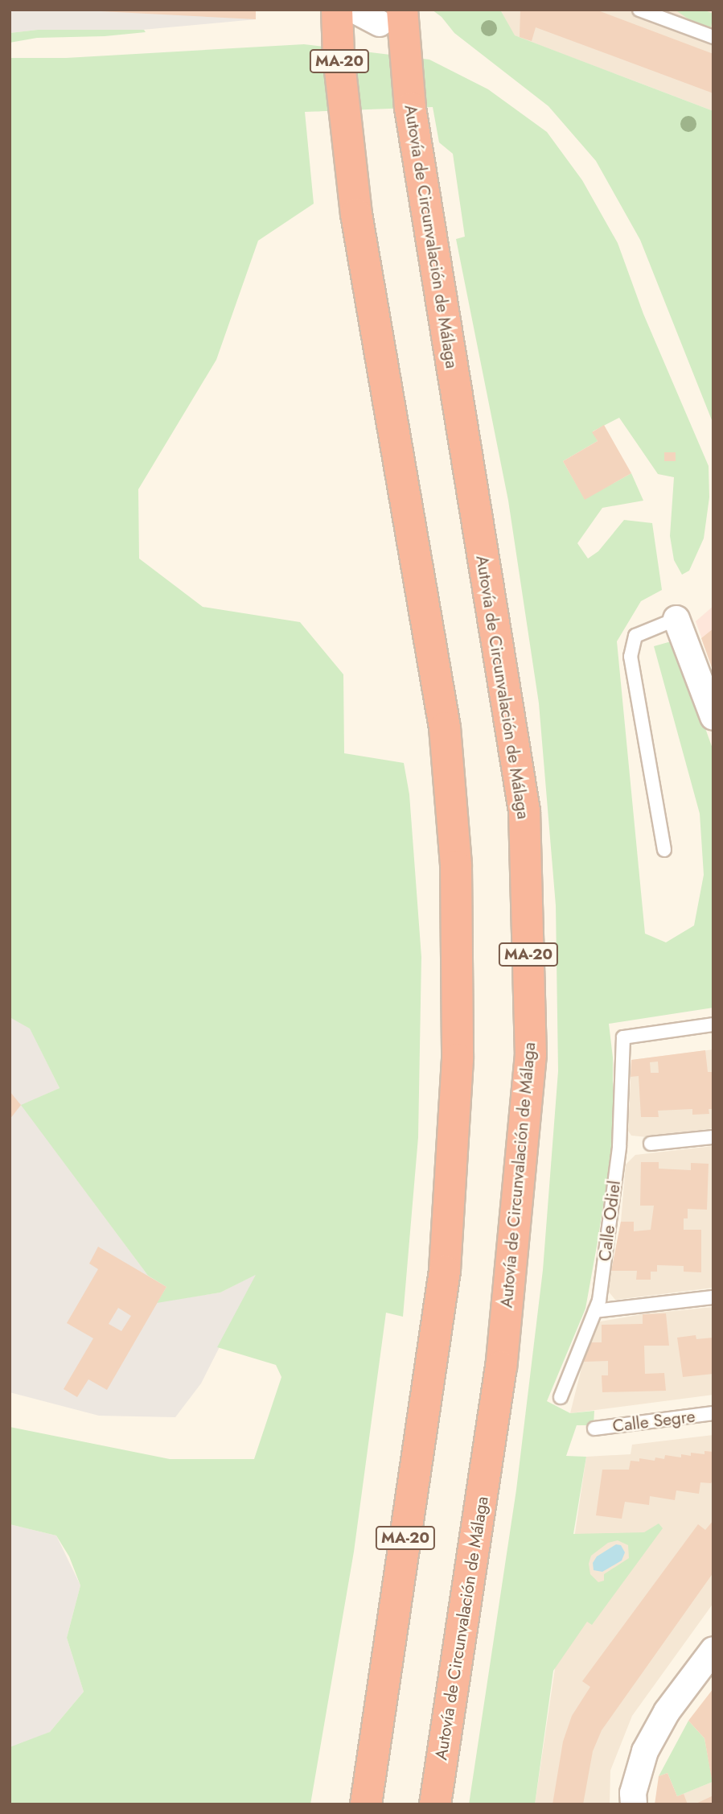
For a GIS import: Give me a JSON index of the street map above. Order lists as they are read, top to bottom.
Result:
{
  "streets": {
    "highway": ["MA-20", "Autovía de Circunvalación de Málaga"],
    "lane": ["Calle Odiel", "Calle Segre"]
  }
}
